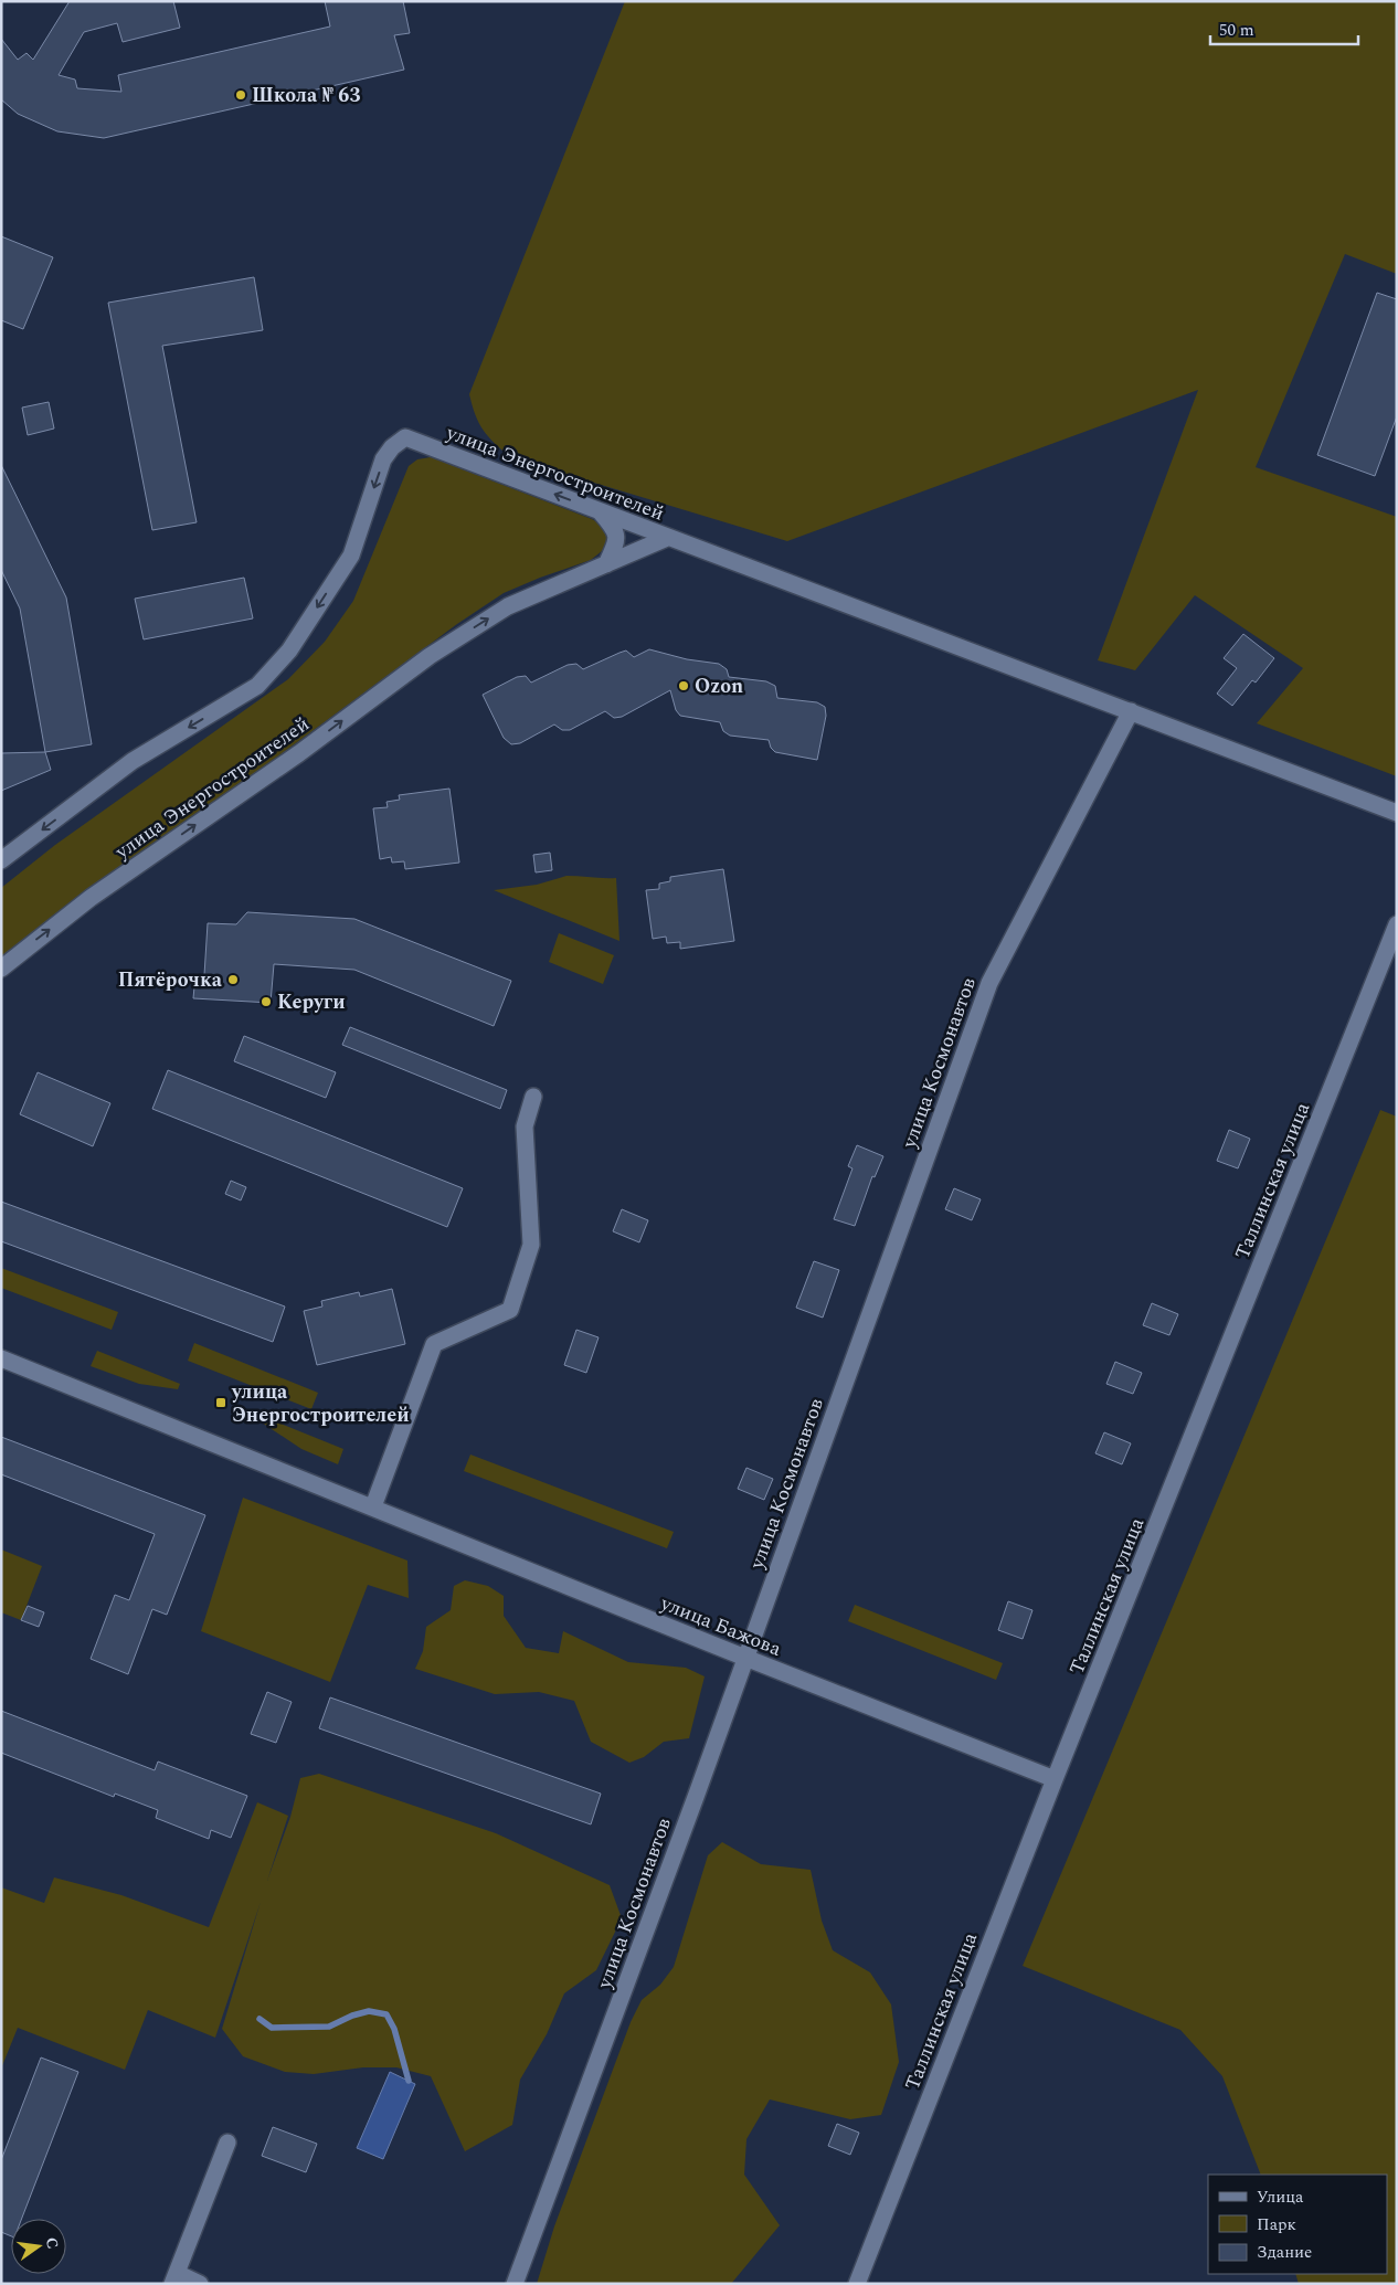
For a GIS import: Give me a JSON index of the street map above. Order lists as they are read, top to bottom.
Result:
{
  "streets": {
    "street": [
      "улица Энергостроителей",
      "улица Космонавтов",
      "Таллинская улица",
      "улица Бажова"
    ]
  },
  "crossings": [
    ["улица Космонавтов", "улица Бажова"],
    ["Таллинская улица", "улица Бажова"]
  ],
  "places": {
    "other": [
      "Школа № 63",
      "Ozon",
      "Пятёрочка",
      "Керуги"
    ],
    "transit": ["улица Энергостроителей"]
  },
  "legend": ["Улица", "Парк", "Здание"],
  "scale_bar": "50 m",
  "north": "right"
}
